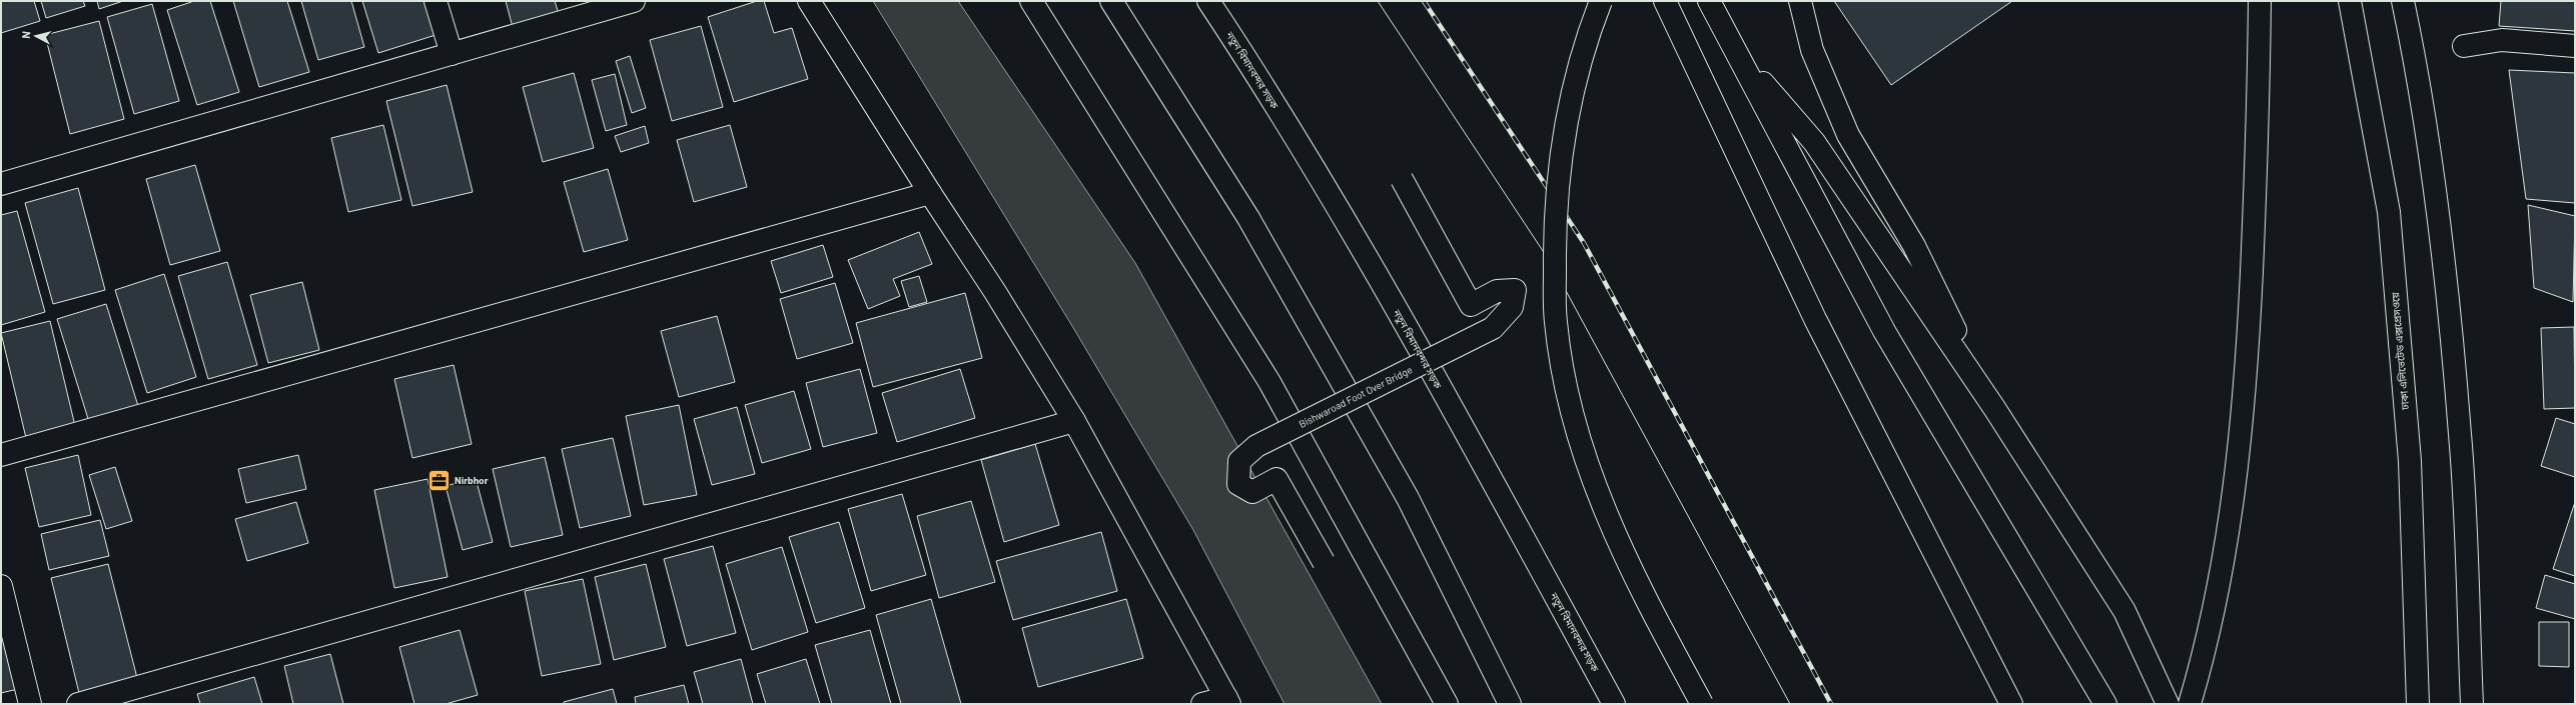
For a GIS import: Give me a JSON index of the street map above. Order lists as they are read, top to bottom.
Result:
{
  "streets": {
    "main road": ["নতুন বিমানবন্দর সড়ক", "ঢাকা এলিভেটেড এক্সপ্রেসওয়ে", "Bishwaroad Foot Over Bridge"]
  },
  "places": {
    "office": ["Nirbhor"]
  },
  "north": "left"
}
